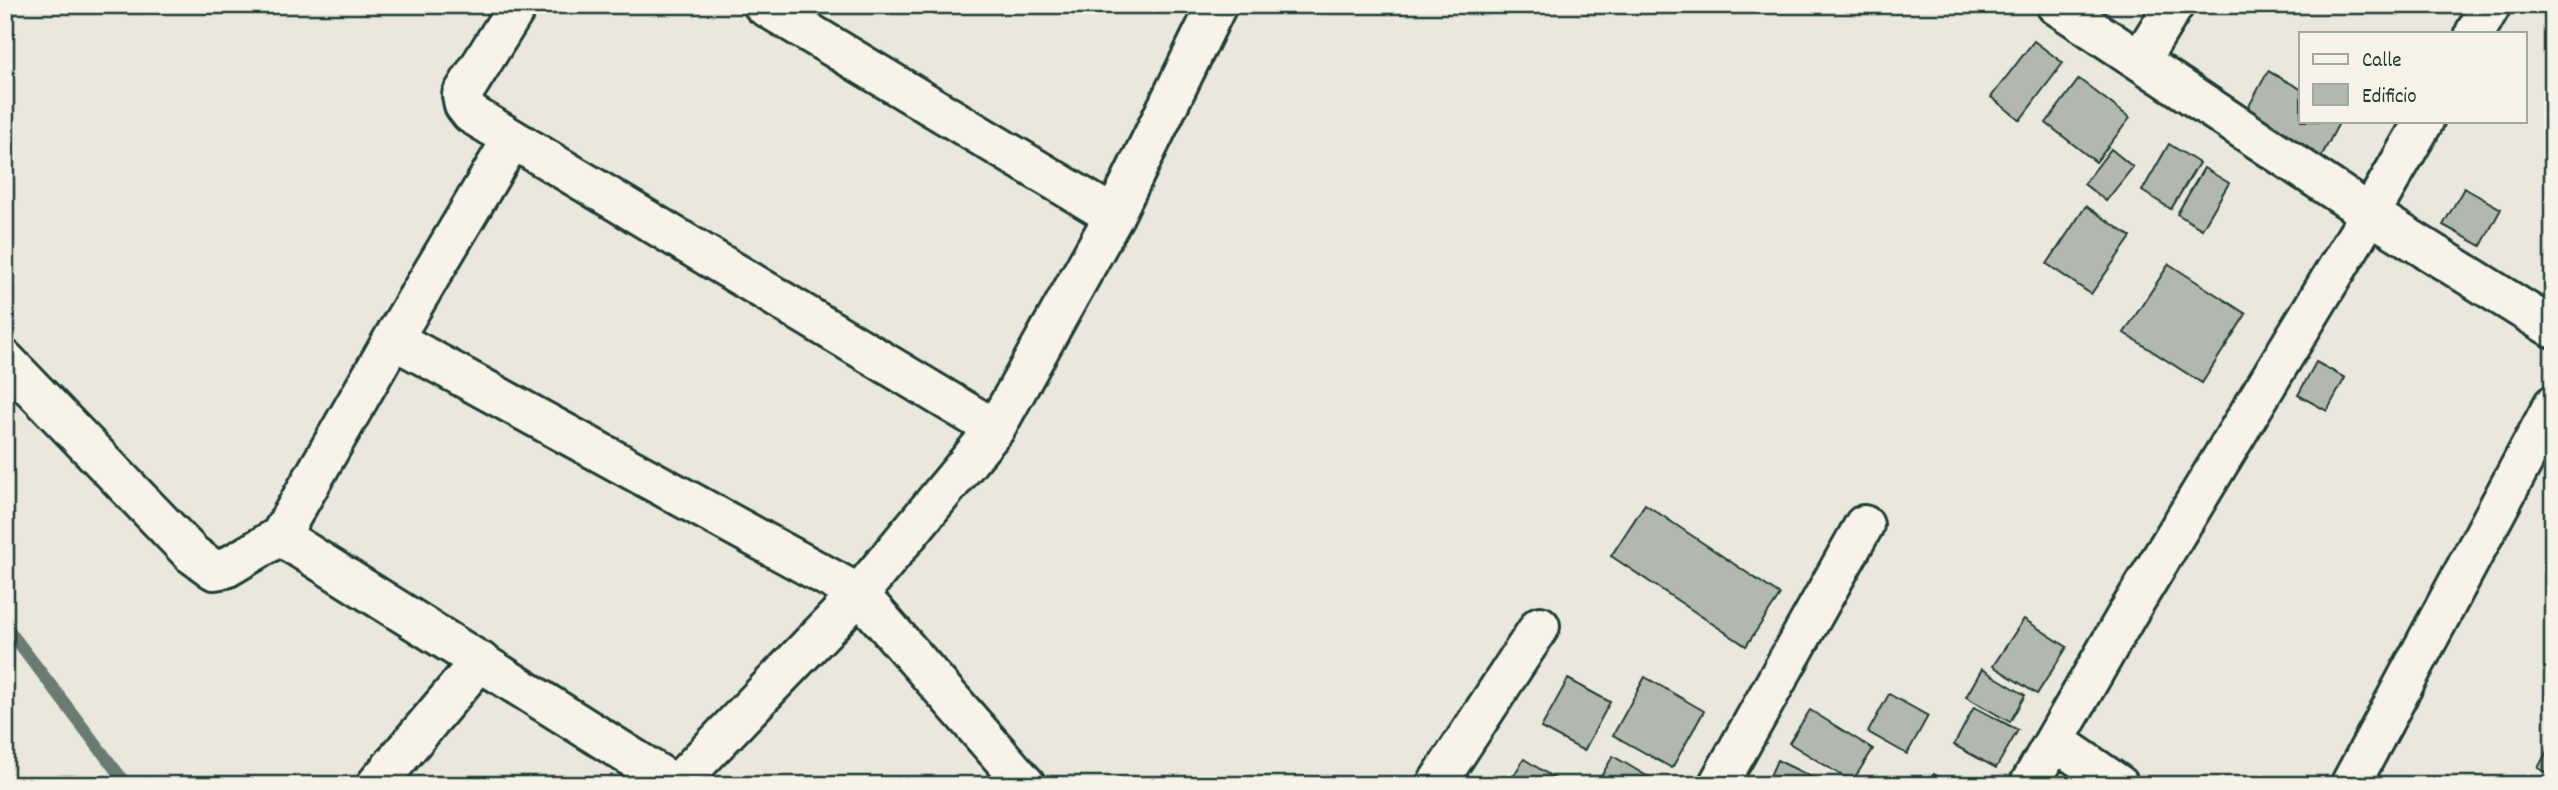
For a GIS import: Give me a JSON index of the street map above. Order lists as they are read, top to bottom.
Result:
{
  "legend": ["Calle", "Edificio"]
}
